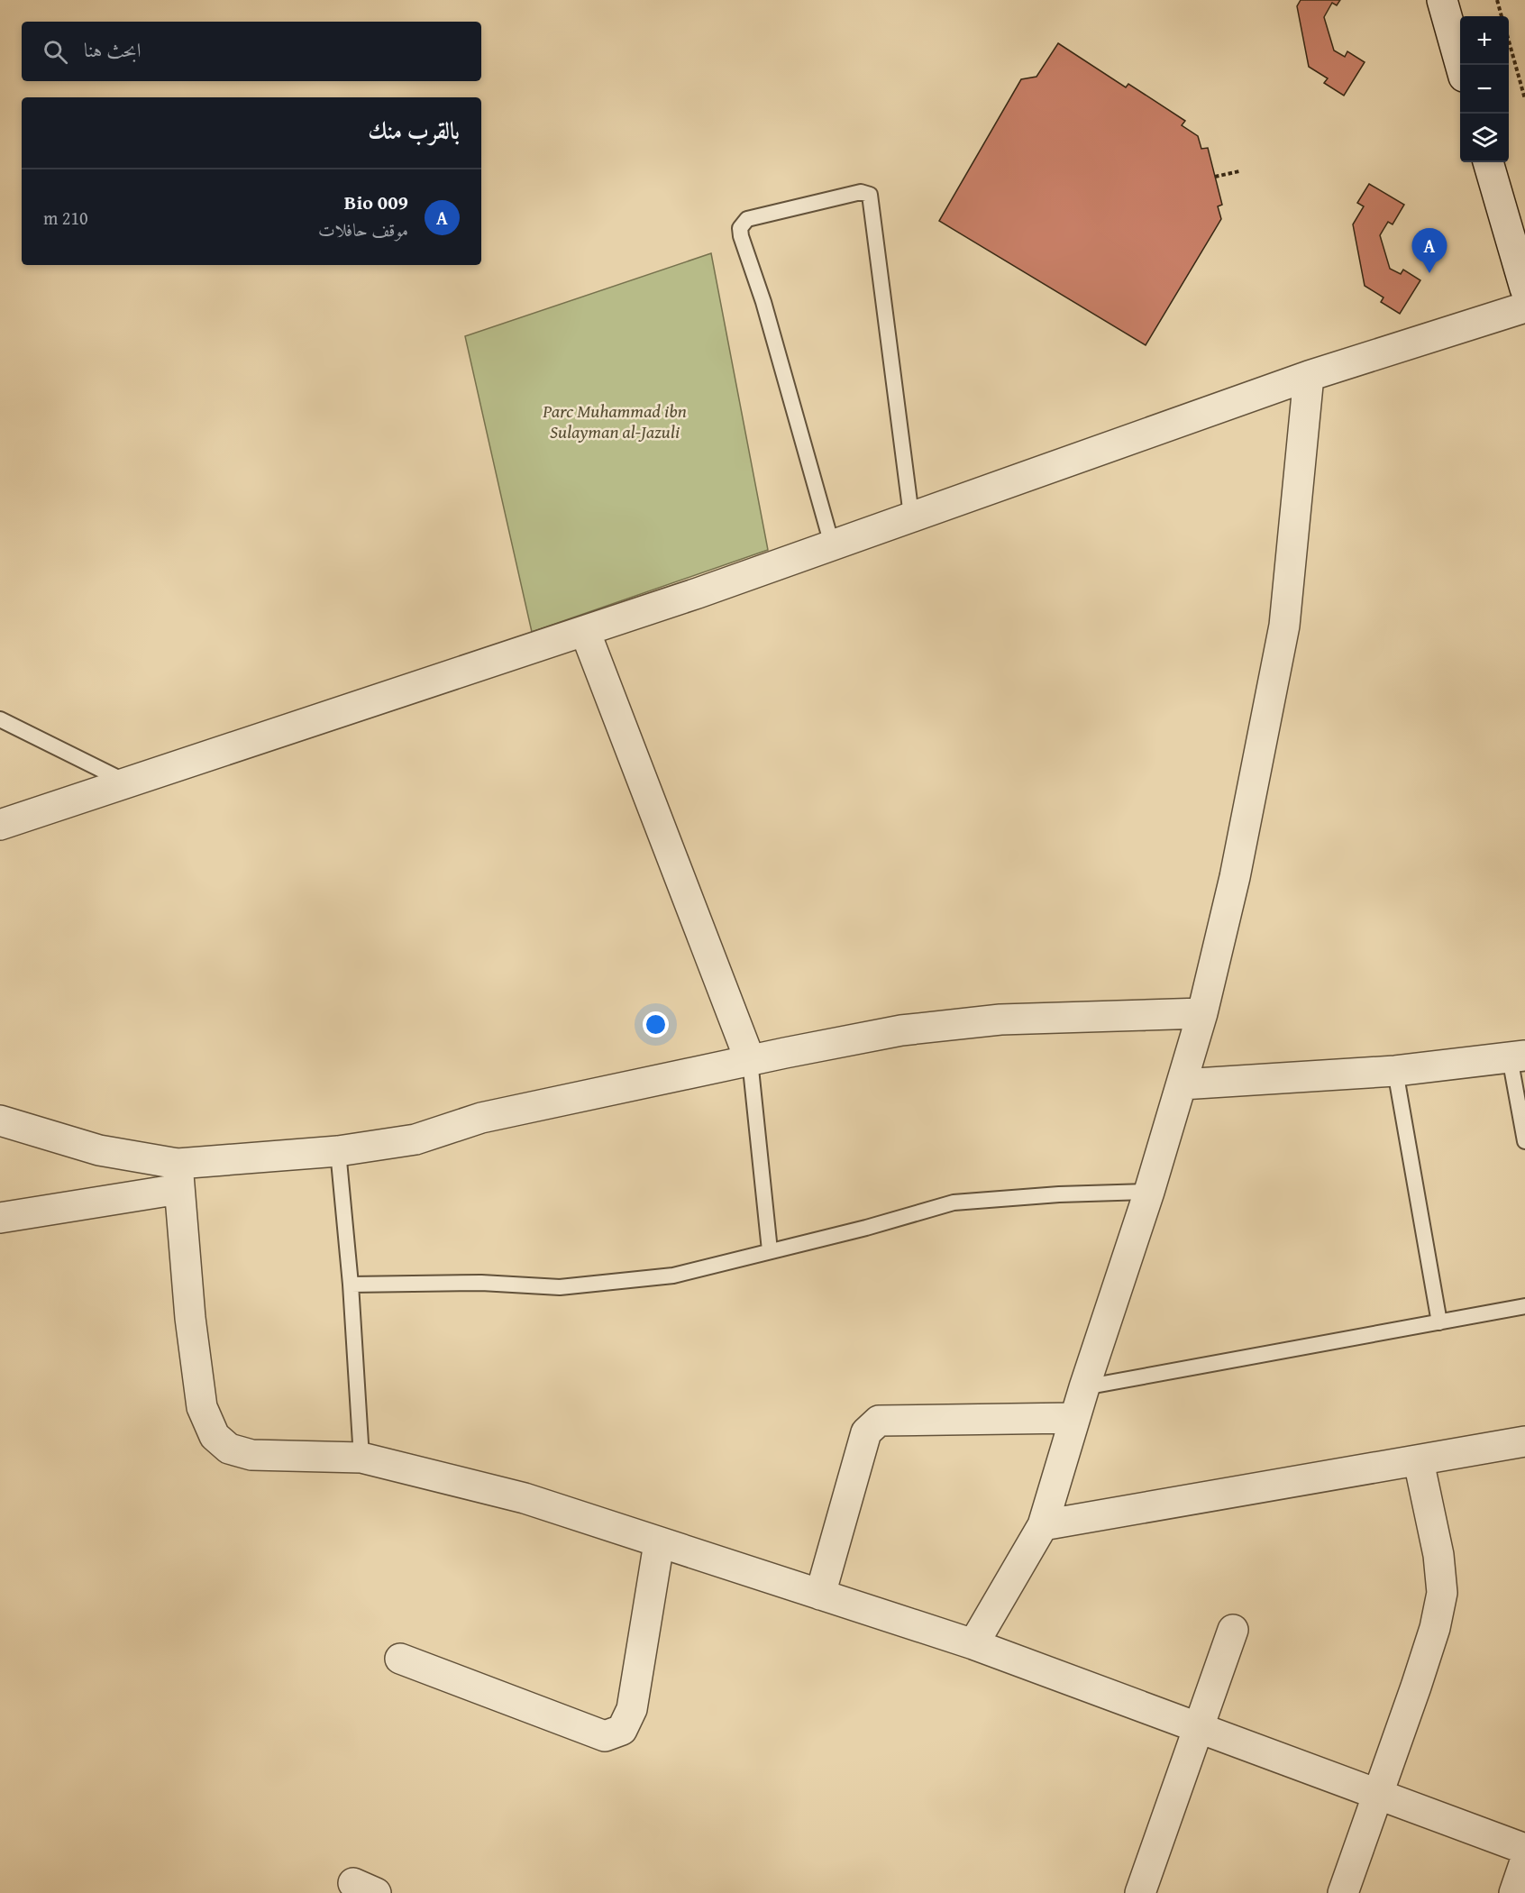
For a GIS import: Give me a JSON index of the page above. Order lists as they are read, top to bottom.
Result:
{
  "parks": ["Parc Muhammad ibn Sulayman al-Jazuli"],
  "page": {
    "map_buttons": ["+", "−"],
    "search": "ابحث هنا",
    "heading": "بالقرب منك",
    "list": [
      {
        "mark": "A",
        "name": "Bio 009",
        "note": "موقف حافلات",
        "value": "210 m"
      }
    ],
    "pins": "A"
  }
}
